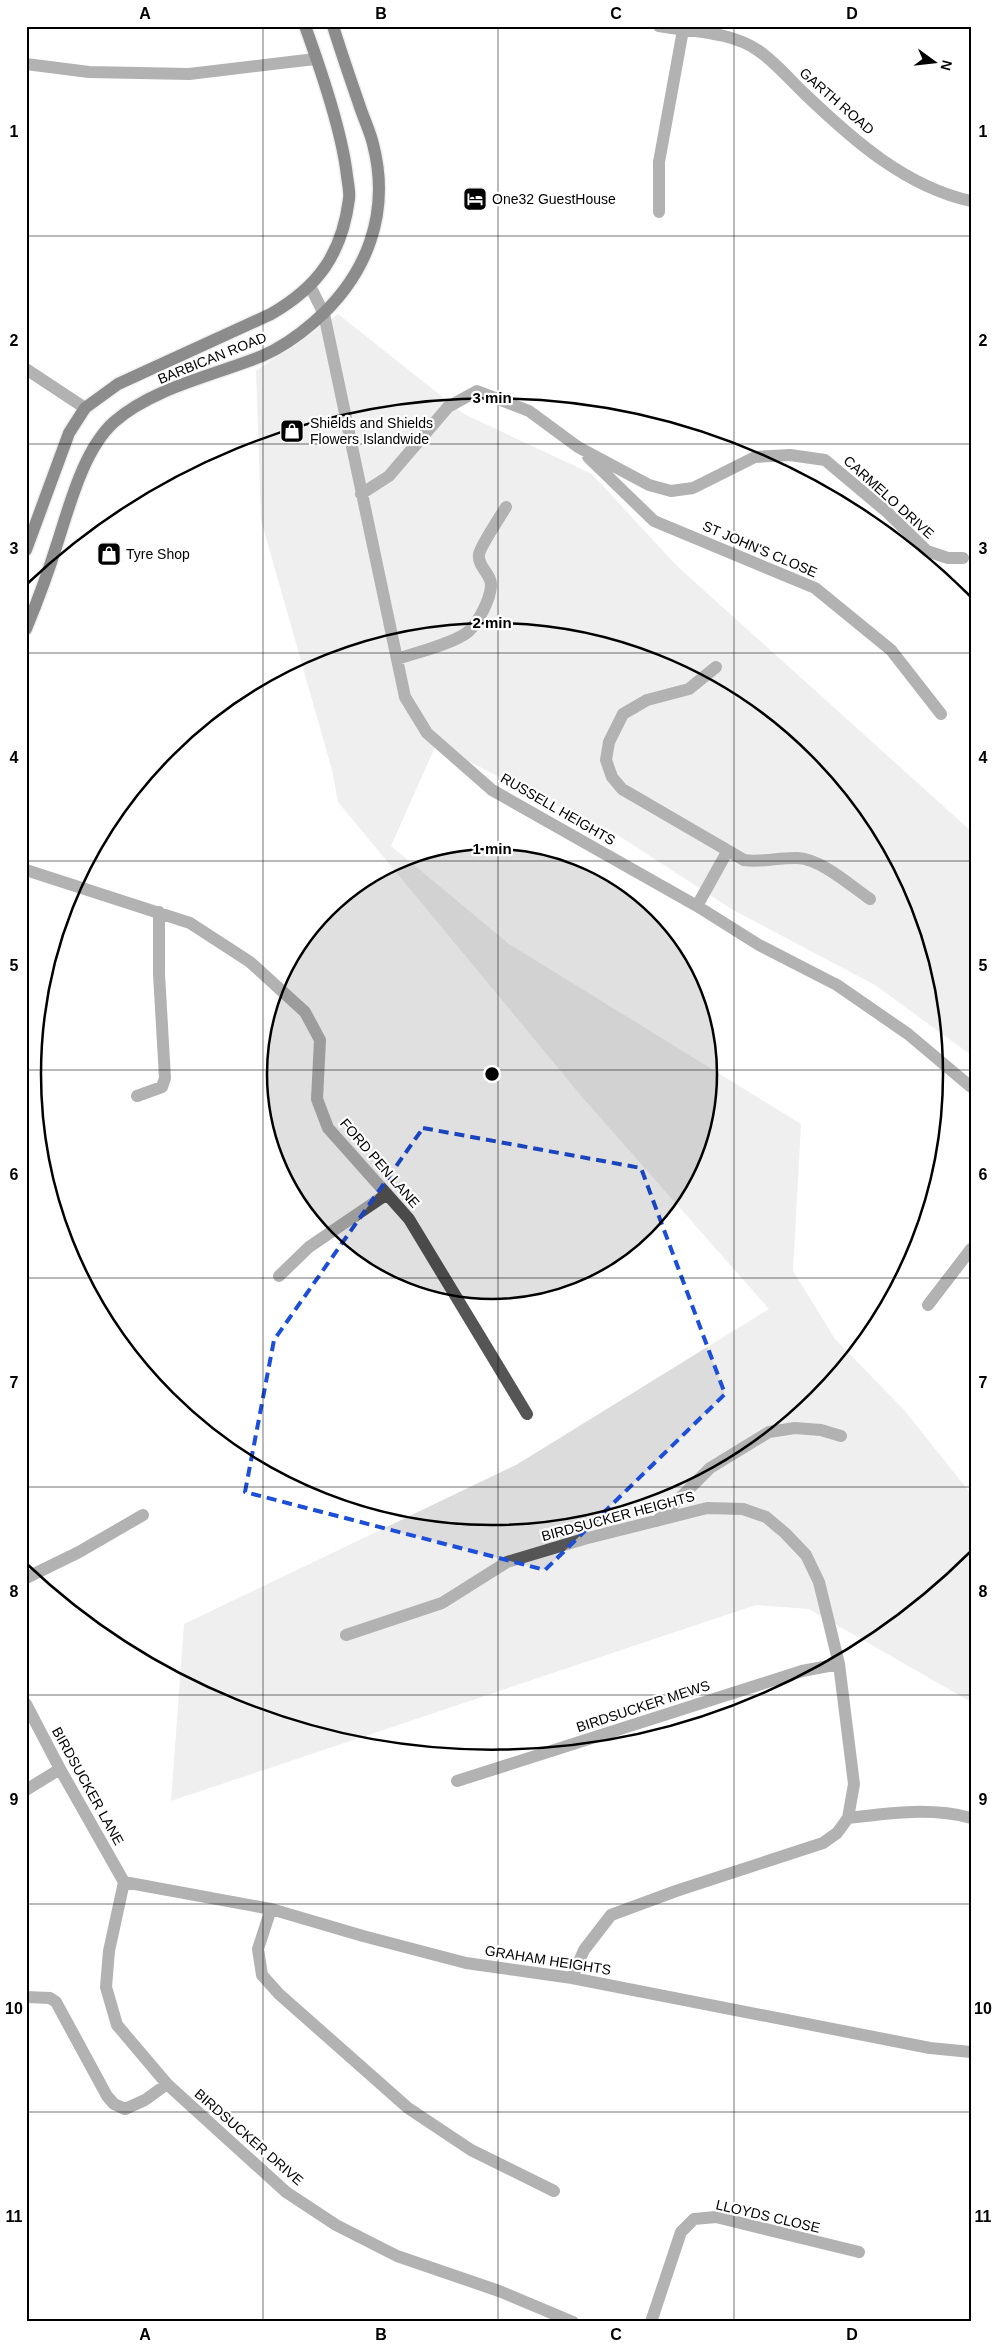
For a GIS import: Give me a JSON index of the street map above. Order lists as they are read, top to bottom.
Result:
{
  "streets": {
    "main road": ["BARBICAN ROAD"],
    "street": [
      "GARTH ROAD",
      "CARMELO DRIVE",
      "ST JOHN'S CLOSE",
      "RUSSELL HEIGHTS",
      "FORD PEN LANE",
      "BIRDSUCKER HEIGHTS",
      "BIRDSUCKER MEWS",
      "BIRDSUCKER LANE",
      "GRAHAM HEIGHTS",
      "BIRDSUCKER DRIVE",
      "LLOYDS CLOSE"
    ]
  },
  "crossings": [
    ["BARBICAN ROAD", "RUSSELL HEIGHTS"],
    ["CARMELO DRIVE", "ST JOHN'S CLOSE"],
    ["CARMELO DRIVE", "RUSSELL HEIGHTS"],
    ["BIRDSUCKER HEIGHTS", "BIRDSUCKER MEWS"],
    ["BIRDSUCKER LANE", "GRAHAM HEIGHTS"],
    ["BIRDSUCKER LANE", "BIRDSUCKER DRIVE"],
    ["GRAHAM HEIGHTS", "BIRDSUCKER DRIVE"]
  ],
  "places": {
    "hotel": ["One32 GuestHouse"],
    "shop": ["Shields and Shields Flowers Islandwide", "Tyre Shop"]
  },
  "north": "right",
  "grid": {
    "columns": [
      "A",
      "B",
      "C",
      "D"
    ],
    "rows": [
      "1",
      "2",
      "3",
      "4",
      "5",
      "6",
      "7",
      "8",
      "9",
      "10",
      "11"
    ]
  },
  "rings": ["3 min", "2 min", "1 min"]
}
